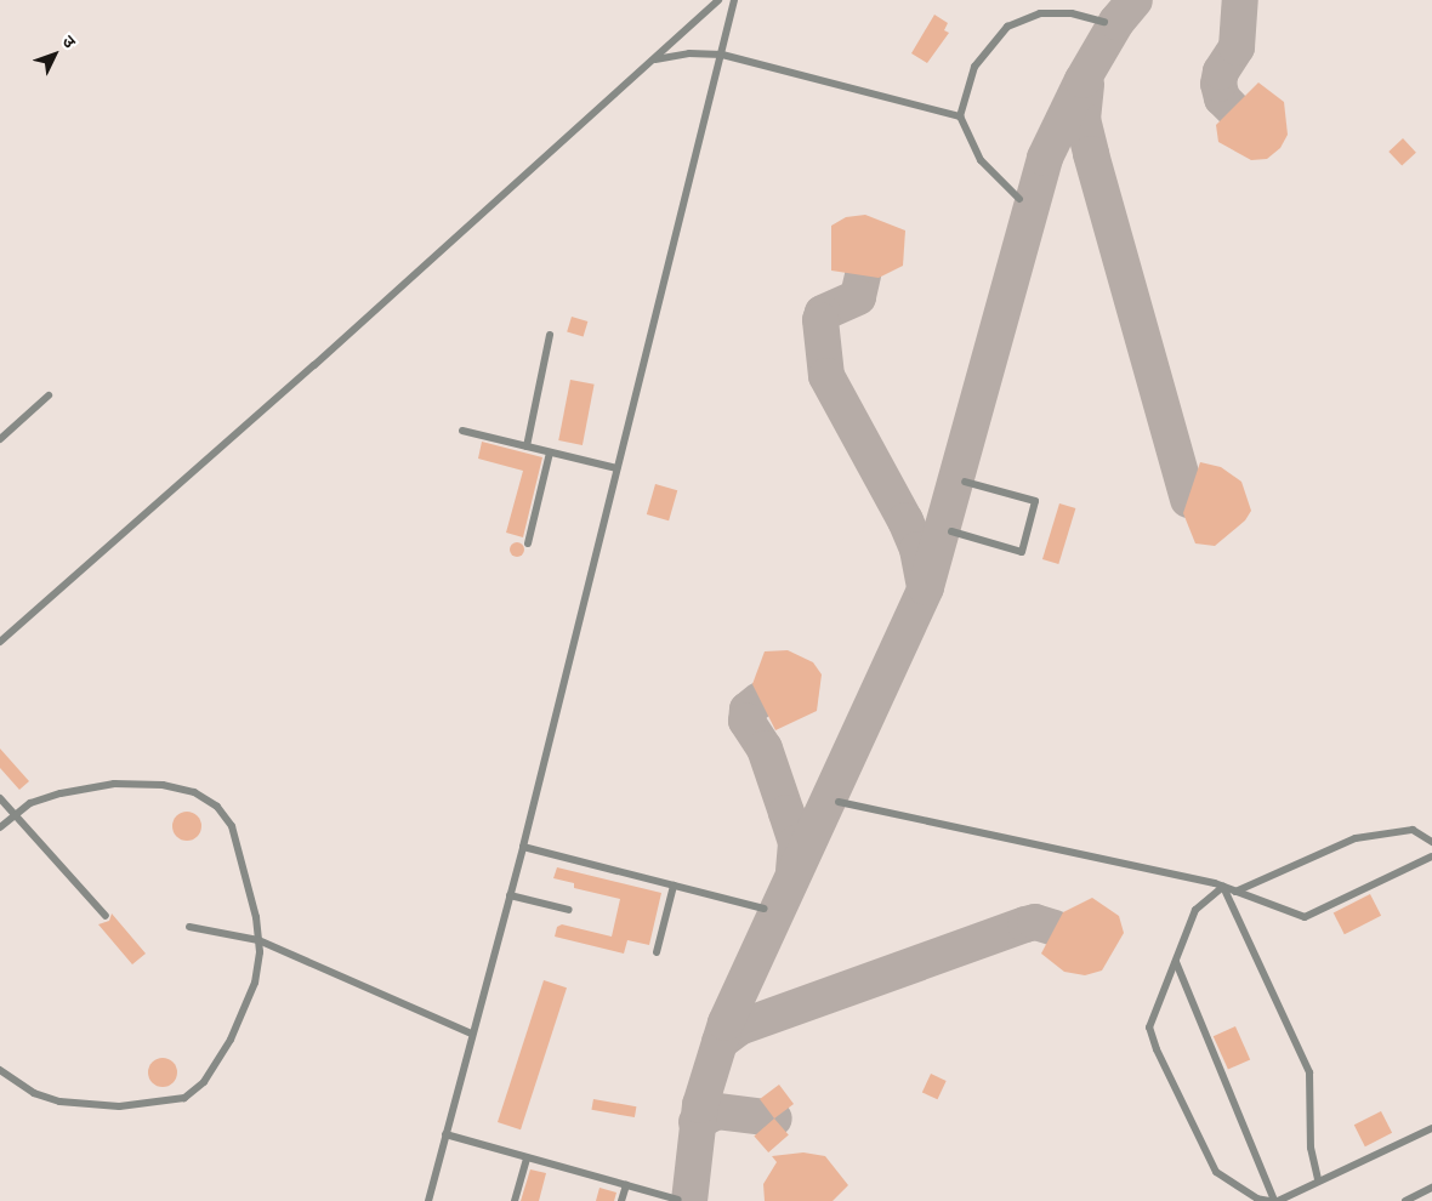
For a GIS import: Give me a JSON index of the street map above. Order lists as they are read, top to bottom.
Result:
{
  "north": "top right"
}
